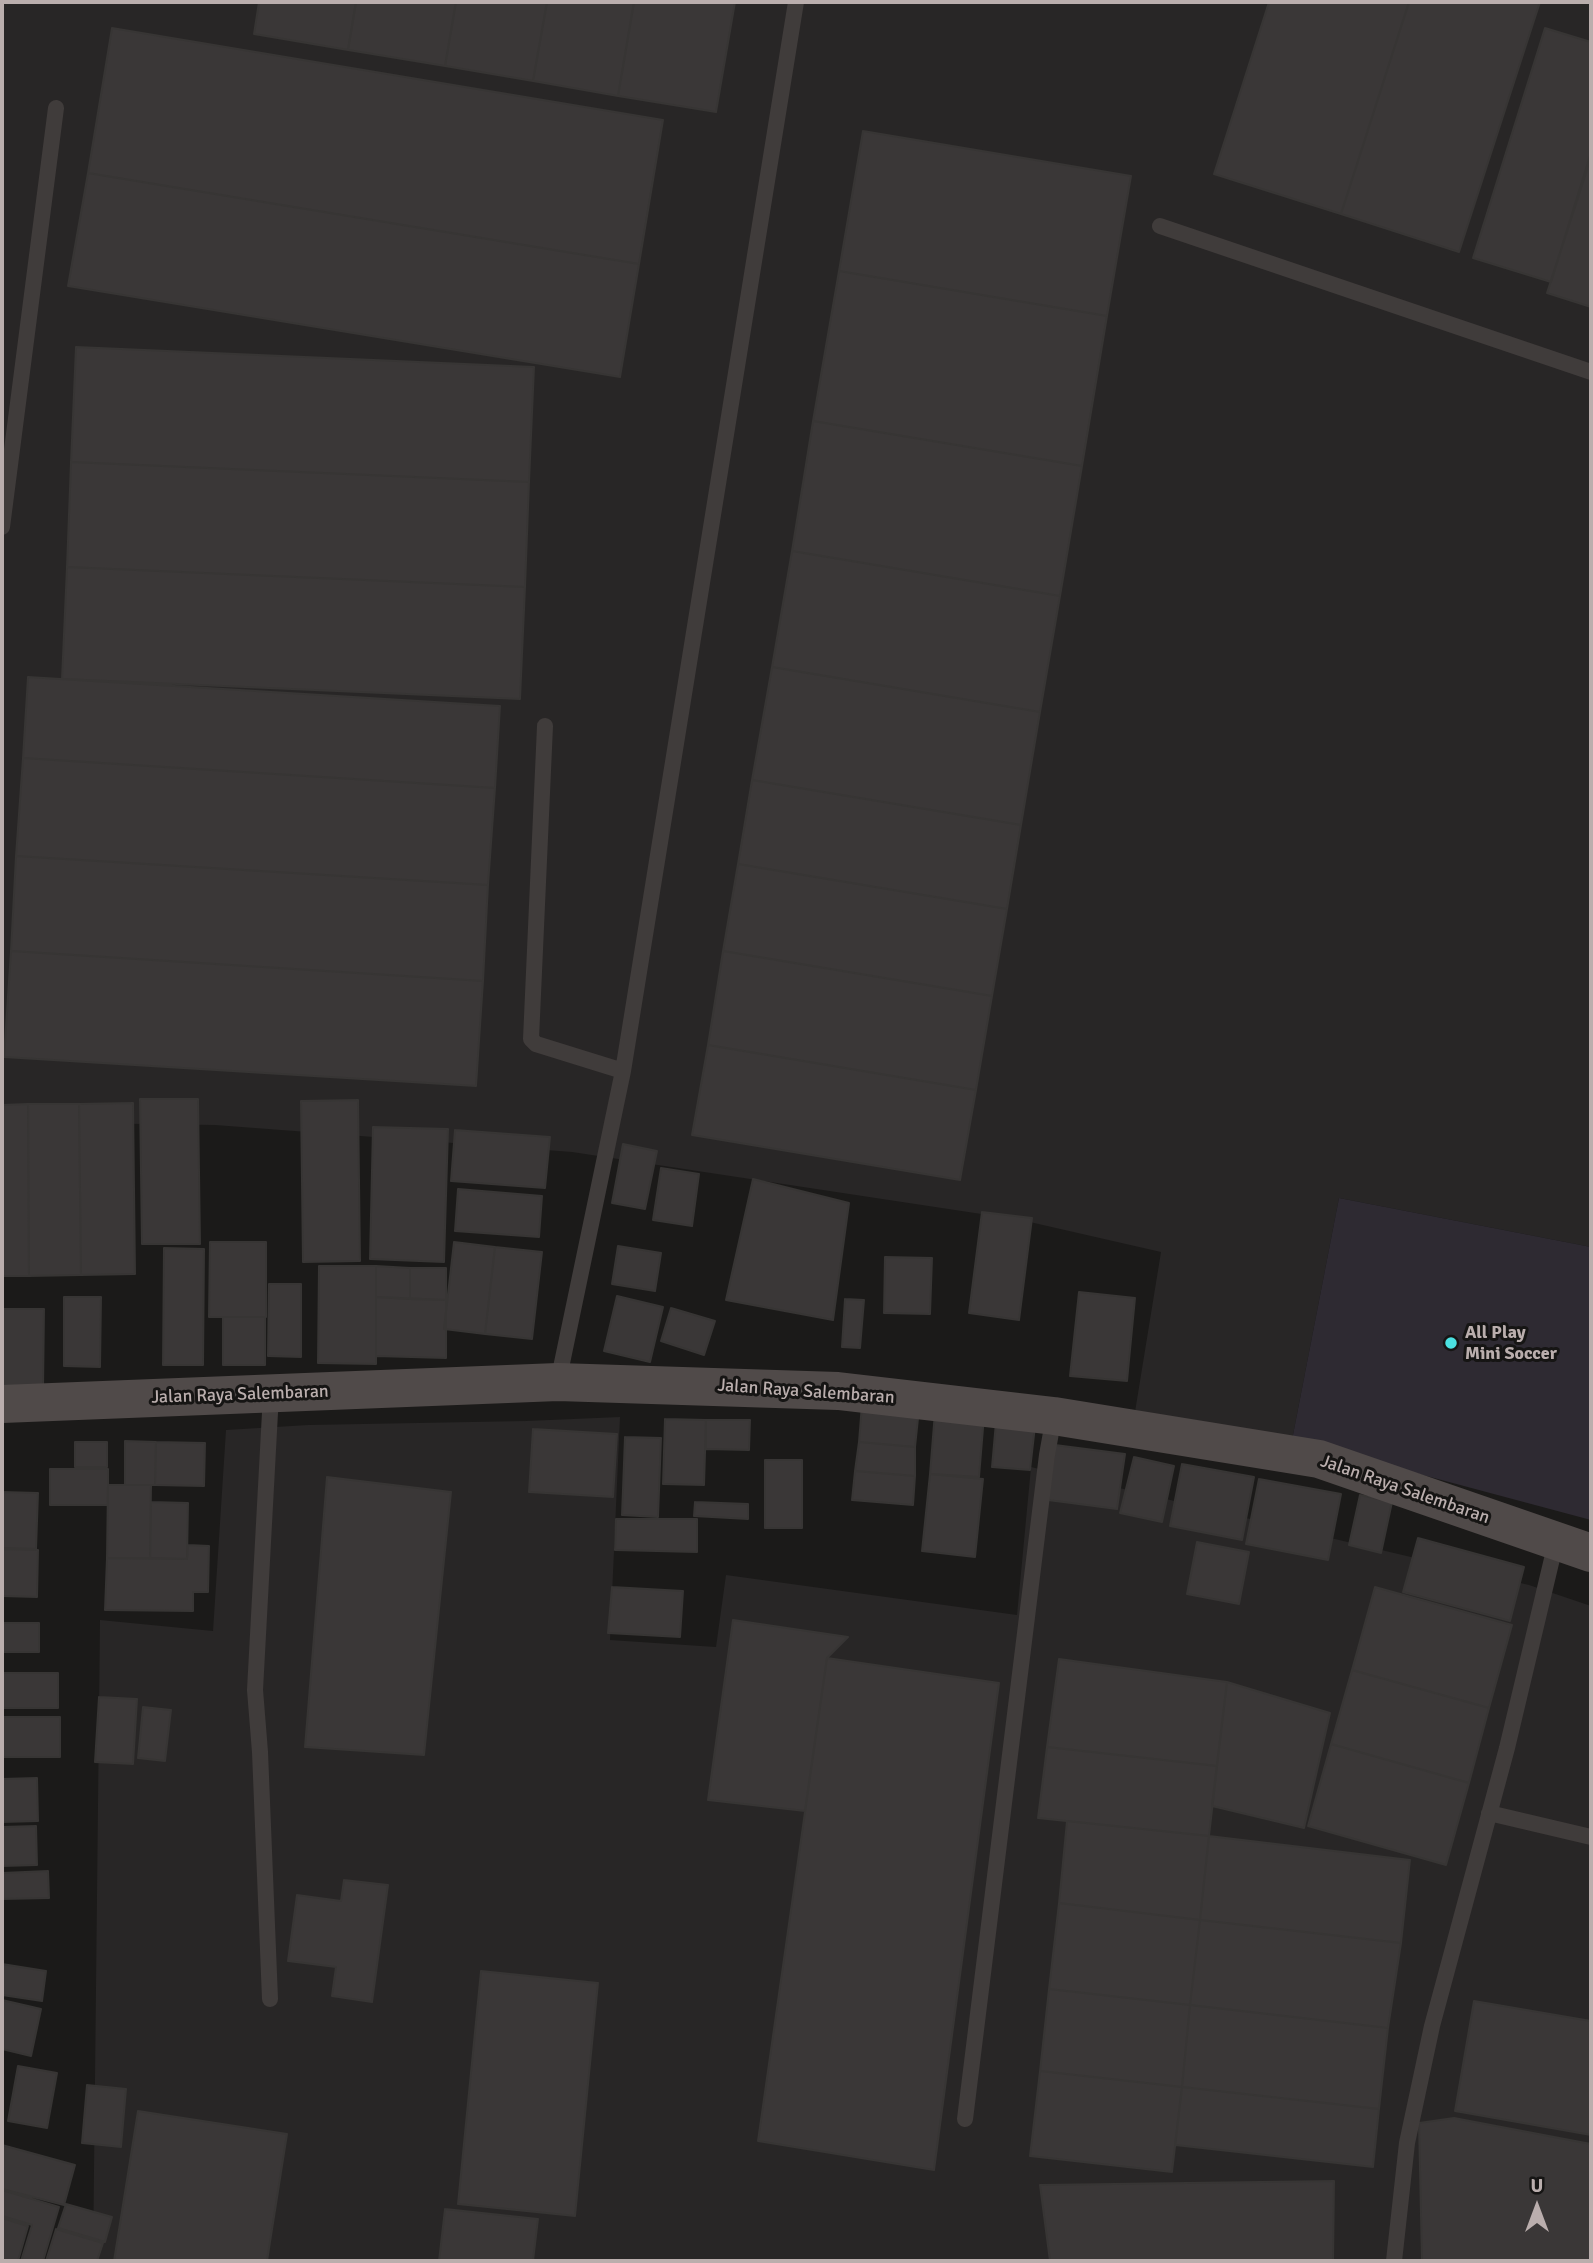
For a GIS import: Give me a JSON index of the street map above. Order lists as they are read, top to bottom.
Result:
{
  "streets": {
    "main road": ["Jalan Raya Salembaran"]
  },
  "places": ["All Play Mini Soccer"],
  "north": "top"
}
